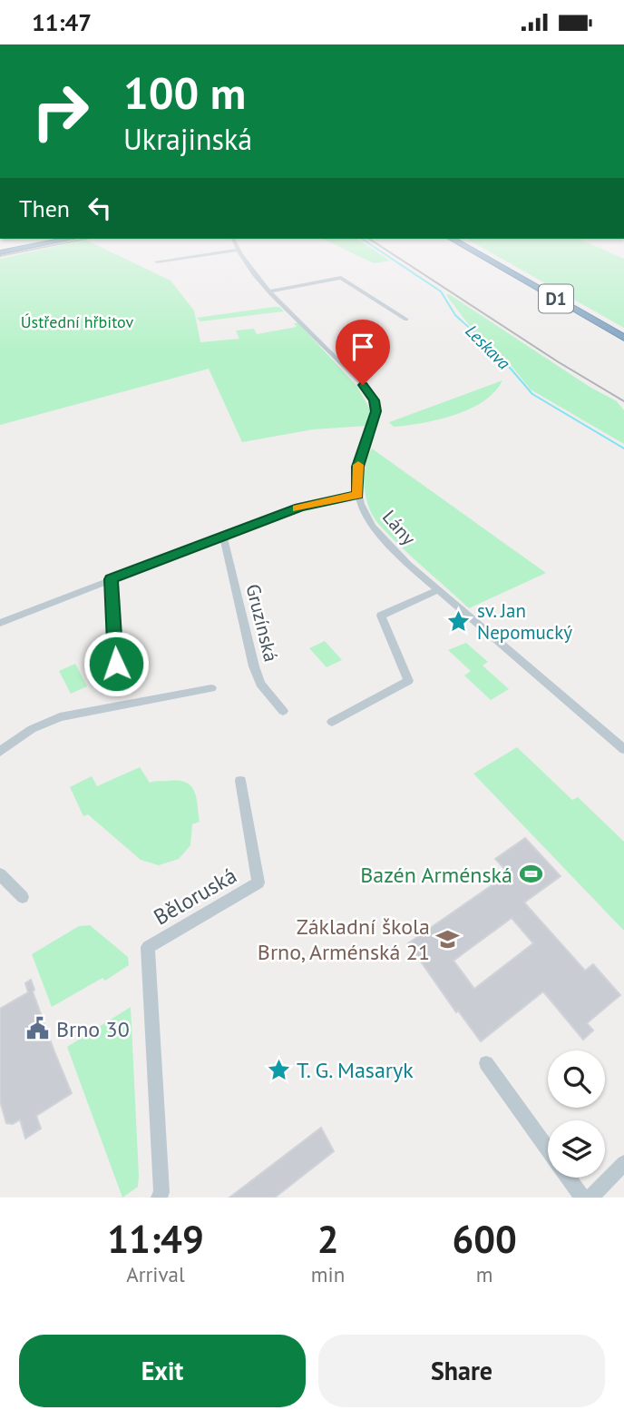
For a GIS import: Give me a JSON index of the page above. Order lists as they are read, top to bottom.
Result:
{
  "streets": {
    "highway": ["D1"],
    "street": ["Lány", "Gruzínská", "Běloruská"]
  },
  "water": ["Leskava"],
  "parks": ["Ústřední hřbitov"],
  "places": {
    "place": ["sv. Jan Nepomucký", "T. G. Masaryk"],
    "sports": ["Bazén Arménská"],
    "school or university": ["Základní škola Brno, Arménská 21"],
    "public building": ["Brno 30"]
  },
  "page": {
    "status": "11:47",
    "turn": ["100 m", "Ukrajinská"],
    "then": "Then",
    "eta": [
      "11:49",
      "Arrival",
      "2",
      "min",
      "600",
      "m"
    ],
    "buttons": ["Exit", "Share"]
  }
}
